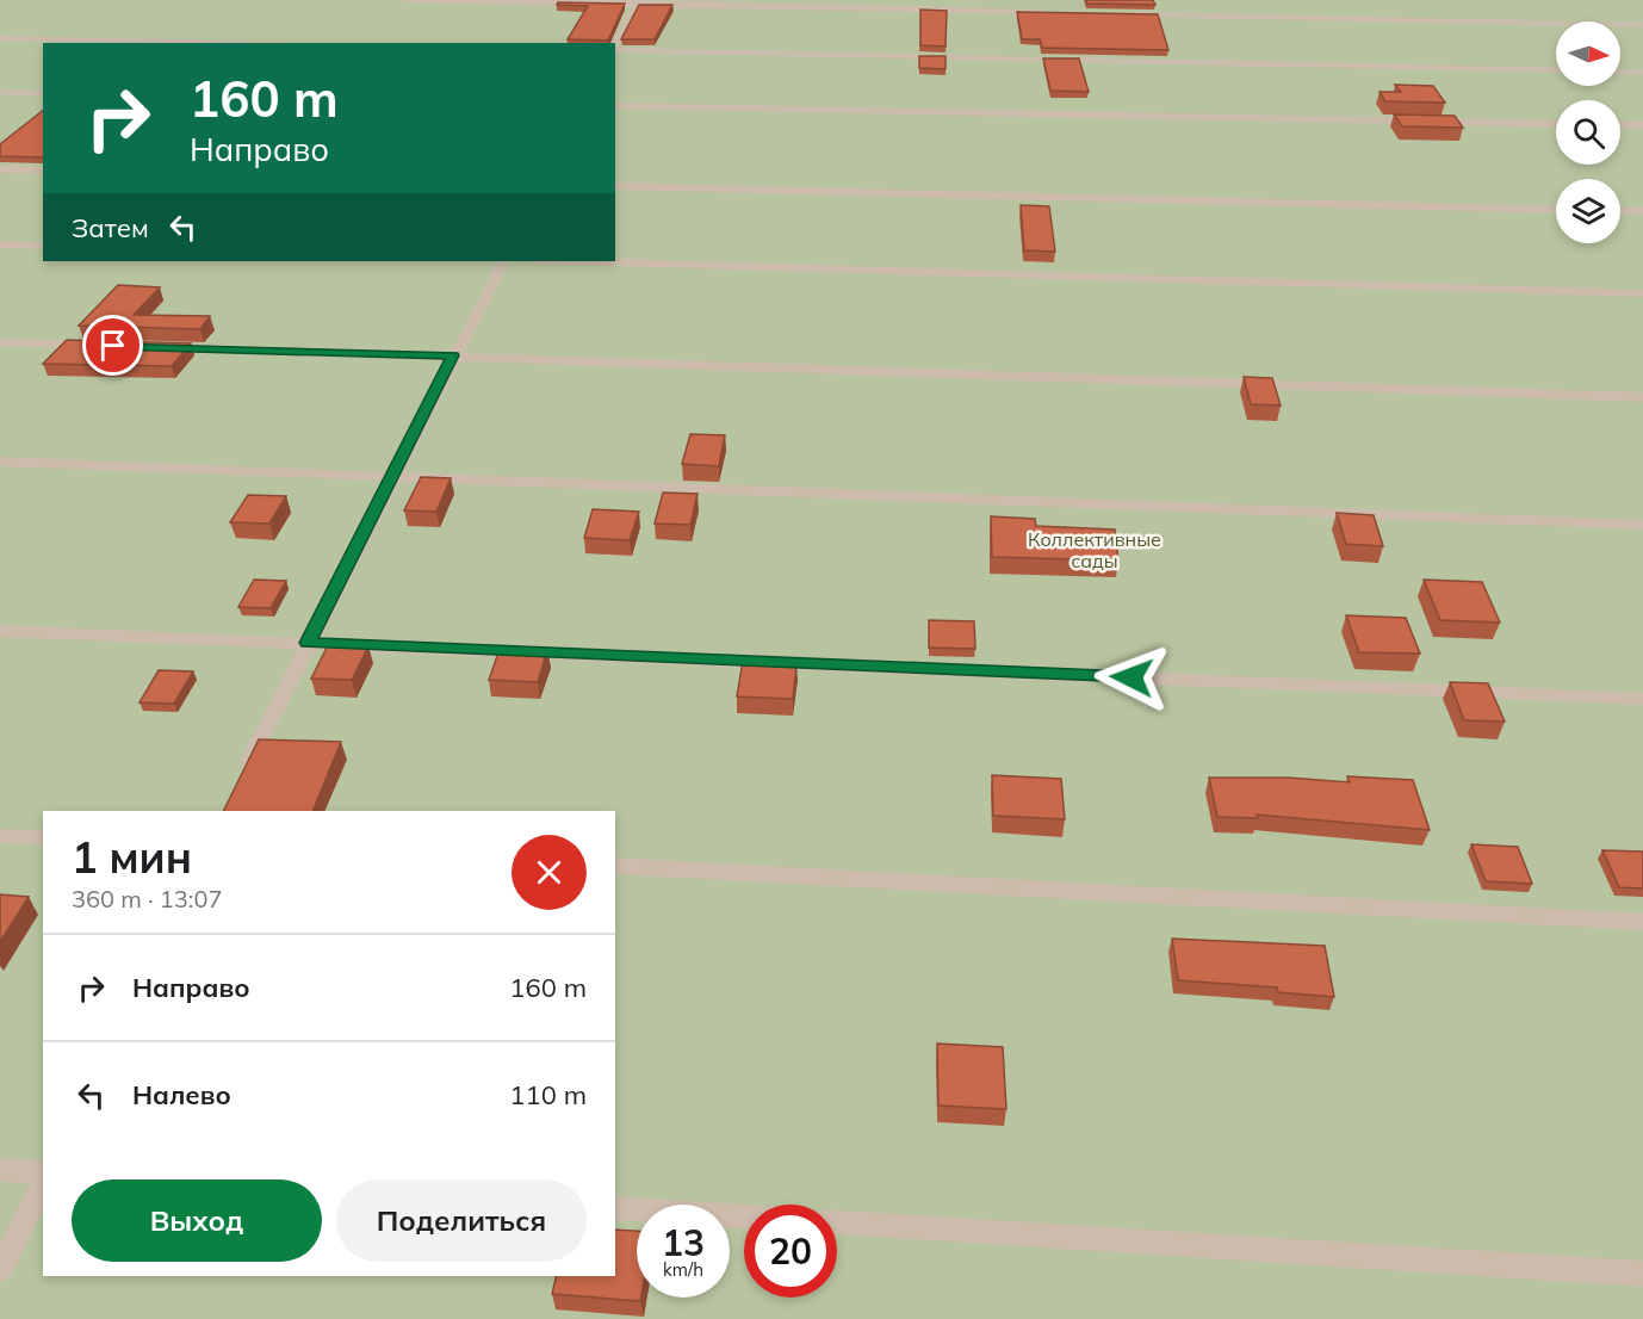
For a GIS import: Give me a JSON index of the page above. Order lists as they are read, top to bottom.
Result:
{
  "parks": ["Коллективные сады"],
  "north": "right",
  "page": {
    "turn": ["160 m", "Направо"],
    "then": "Затем",
    "heading": ["1 мин", "360 m · 13:07"],
    "list": [
      {
        "name": "Направо",
        "value": "160 m"
      },
      {
        "name": "Налево",
        "value": "110 m"
      }
    ],
    "buttons": ["Выход", "Поделиться"],
    "speed": "13 km/h",
    "limit": "20"
  }
}
